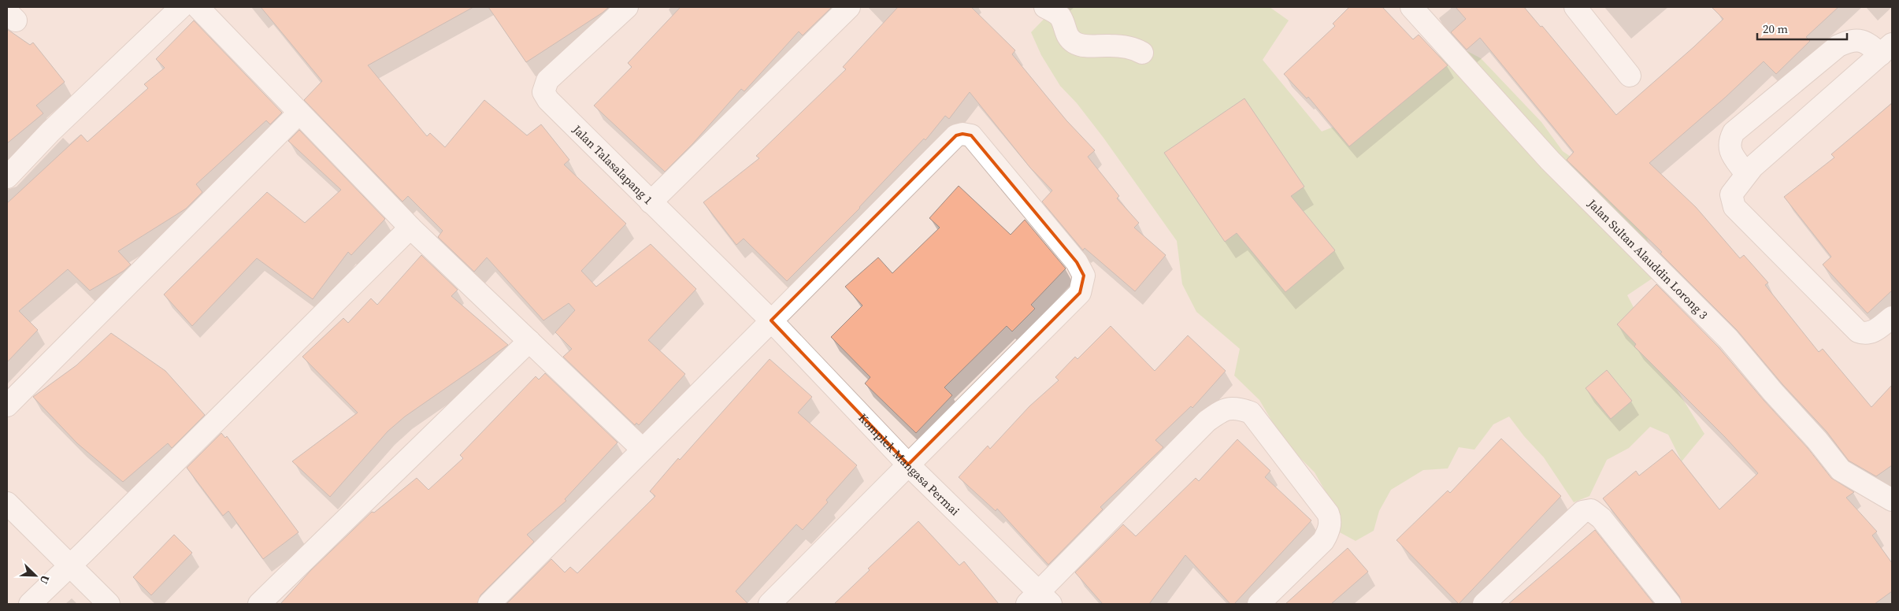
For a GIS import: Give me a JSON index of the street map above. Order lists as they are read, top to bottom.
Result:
{
  "streets": {
    "street": ["Jalan Talasalapang 1", "Jalan Sultan Alauddin Lorong 3", "Komplek Mangasa Permai"]
  },
  "crossings": [
    ["Jalan Talasalapang 1", "Komplek Mangasa Permai"]
  ],
  "scale_bar": "20 m",
  "north": "bottom right"
}
